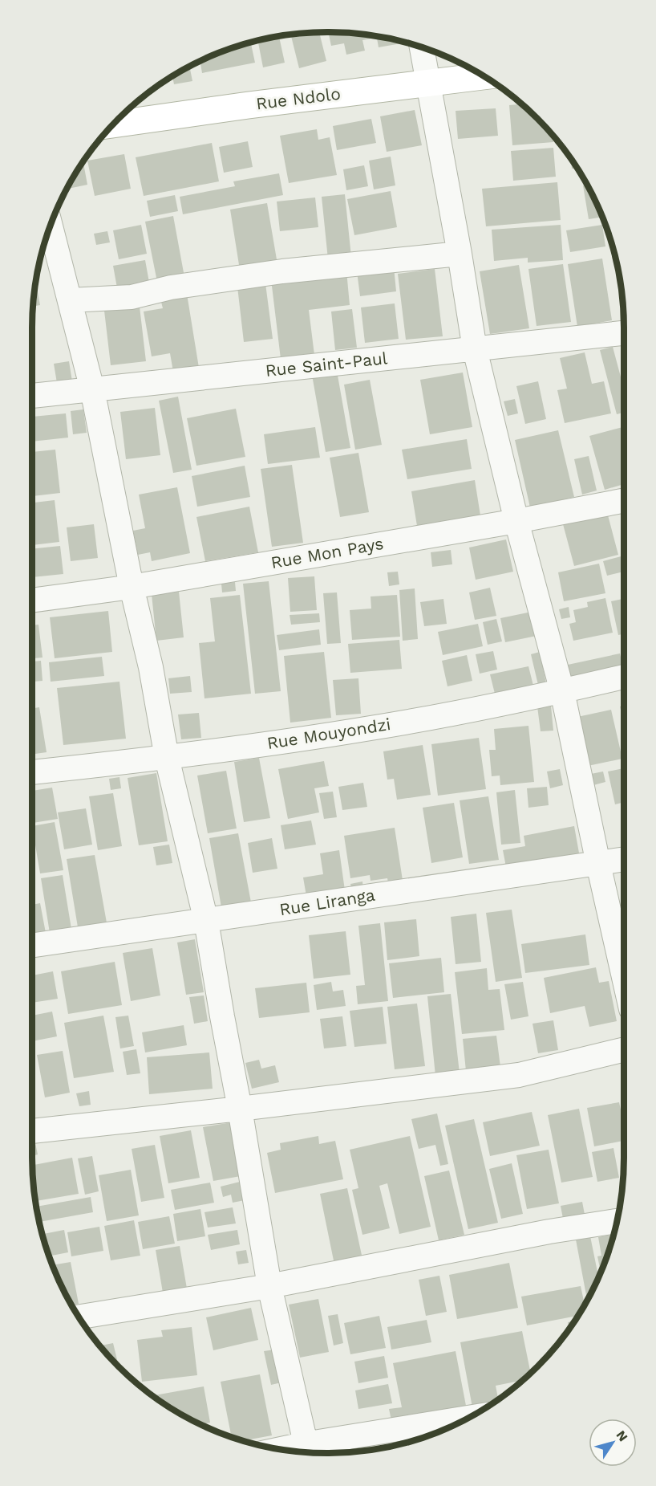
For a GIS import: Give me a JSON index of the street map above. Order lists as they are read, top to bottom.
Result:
{
  "streets": {
    "main road": ["Rue Ndolo"],
    "street": [
      "Rue Saint-Paul",
      "Rue Mon Pays",
      "Rue Mouyondzi",
      "Rue Liranga"
    ]
  },
  "north": "top right"
}
